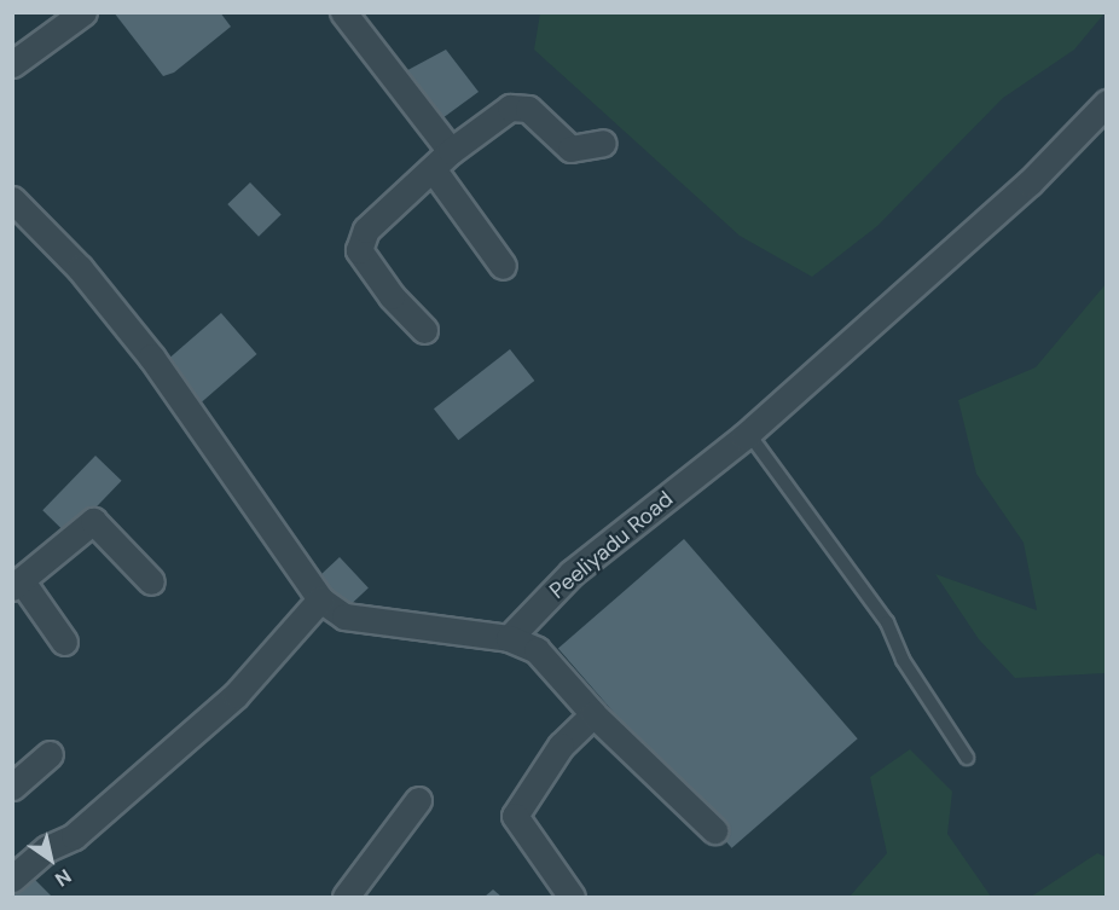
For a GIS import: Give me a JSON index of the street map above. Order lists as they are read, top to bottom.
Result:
{
  "streets": {
    "street": ["Peeliyadu Road"]
  },
  "north": "bottom right"
}
